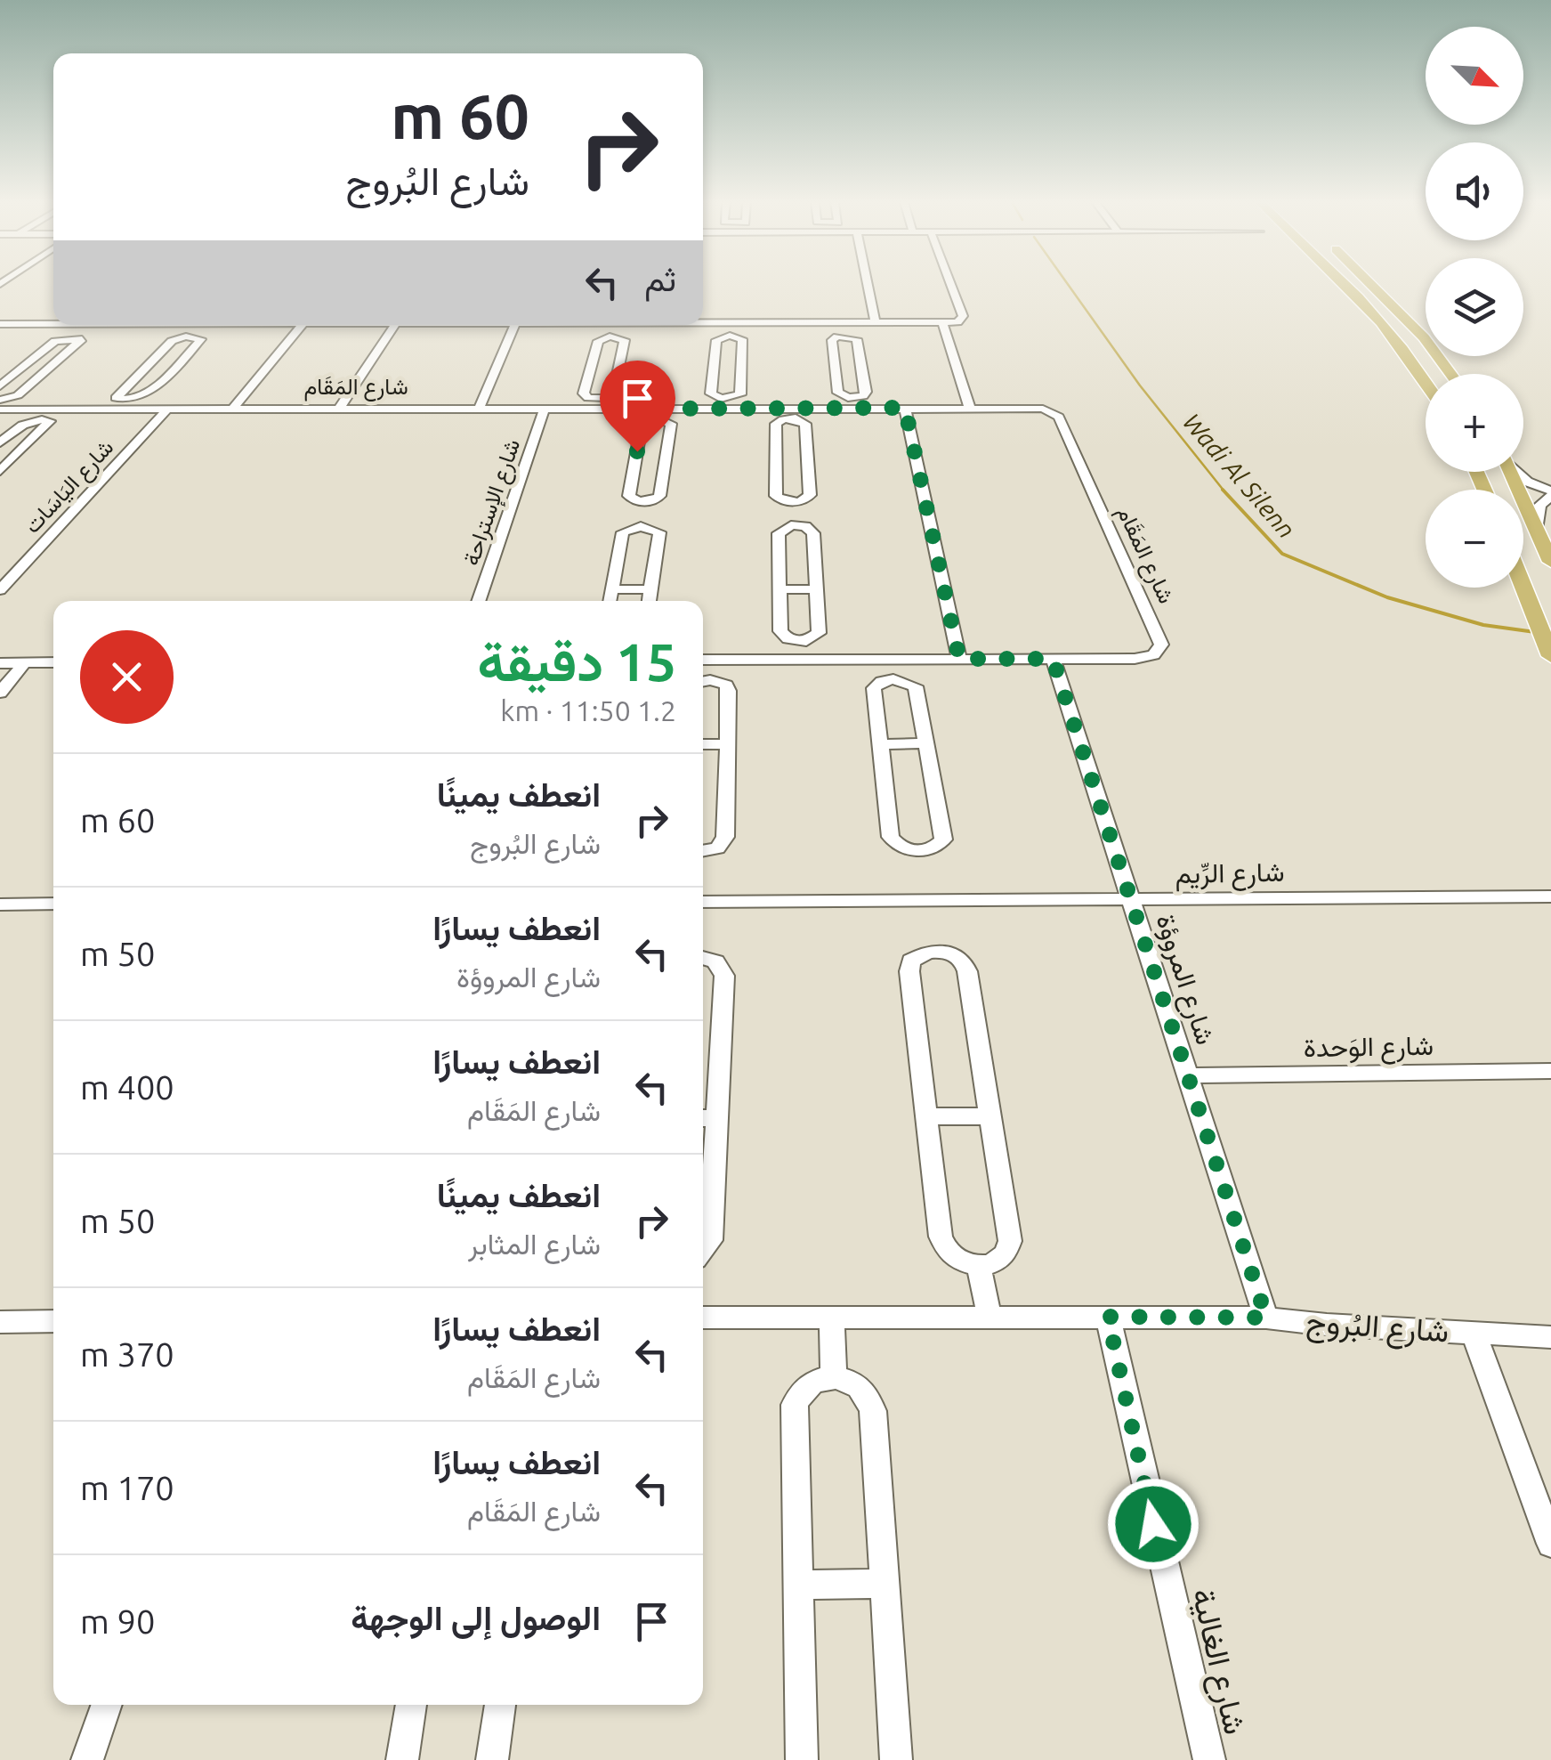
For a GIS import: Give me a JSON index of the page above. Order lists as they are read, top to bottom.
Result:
{
  "streets": {
    "street": [
      "شارع المَقَام",
      "شارع اليَاسَات",
      "شارع الإستراحة",
      "شارع الرِّيم",
      "شارع المروؤة",
      "شارع الوَحدة",
      "شارع البُروج",
      "شارع الغالية"
    ]
  },
  "crossings": [
    ["شارع المَقَام", "شارع اليَاسَات"],
    ["شارع المَقَام", "شارع الإستراحة"],
    ["شارع المَقَام", "شارع المروؤة"],
    ["شارع الرِّيم", "شارع المروؤة"],
    ["شارع المروؤة", "شارع الوَحدة"],
    ["شارع المروؤة", "شارع البُروج"],
    ["شارع البُروج", "شارع الغالية"]
  ],
  "water": ["Wadi Al Silenn"],
  "north": "bottom right",
  "page": {
    "map_buttons": ["+", "−"],
    "turn": ["60 m", "شارع البُروج"],
    "then": "ثم",
    "heading": ["15 دقيقة", "1.2 km · 11:50"],
    "list": [
      {
        "name": "انعطف يمينًا",
        "note": "شارع البُروج",
        "value": "60 m"
      },
      {
        "name": "انعطف يسارًا",
        "note": "شارع المروؤة",
        "value": "50 m"
      },
      {
        "name": "انعطف يسارًا",
        "note": "شارع المَقَام",
        "value": "400 m"
      },
      {
        "name": "انعطف يمينًا",
        "note": "شارع المثابر",
        "value": "50 m"
      },
      {
        "name": "انعطف يسارًا",
        "note": "شارع المَقَام",
        "value": "370 m"
      },
      {
        "name": "انعطف يسارًا",
        "note": "شارع المَقَام",
        "value": "170 m"
      },
      {
        "name": "الوصول إلى الوجهة",
        "value": "90 m"
      }
    ]
  }
}
